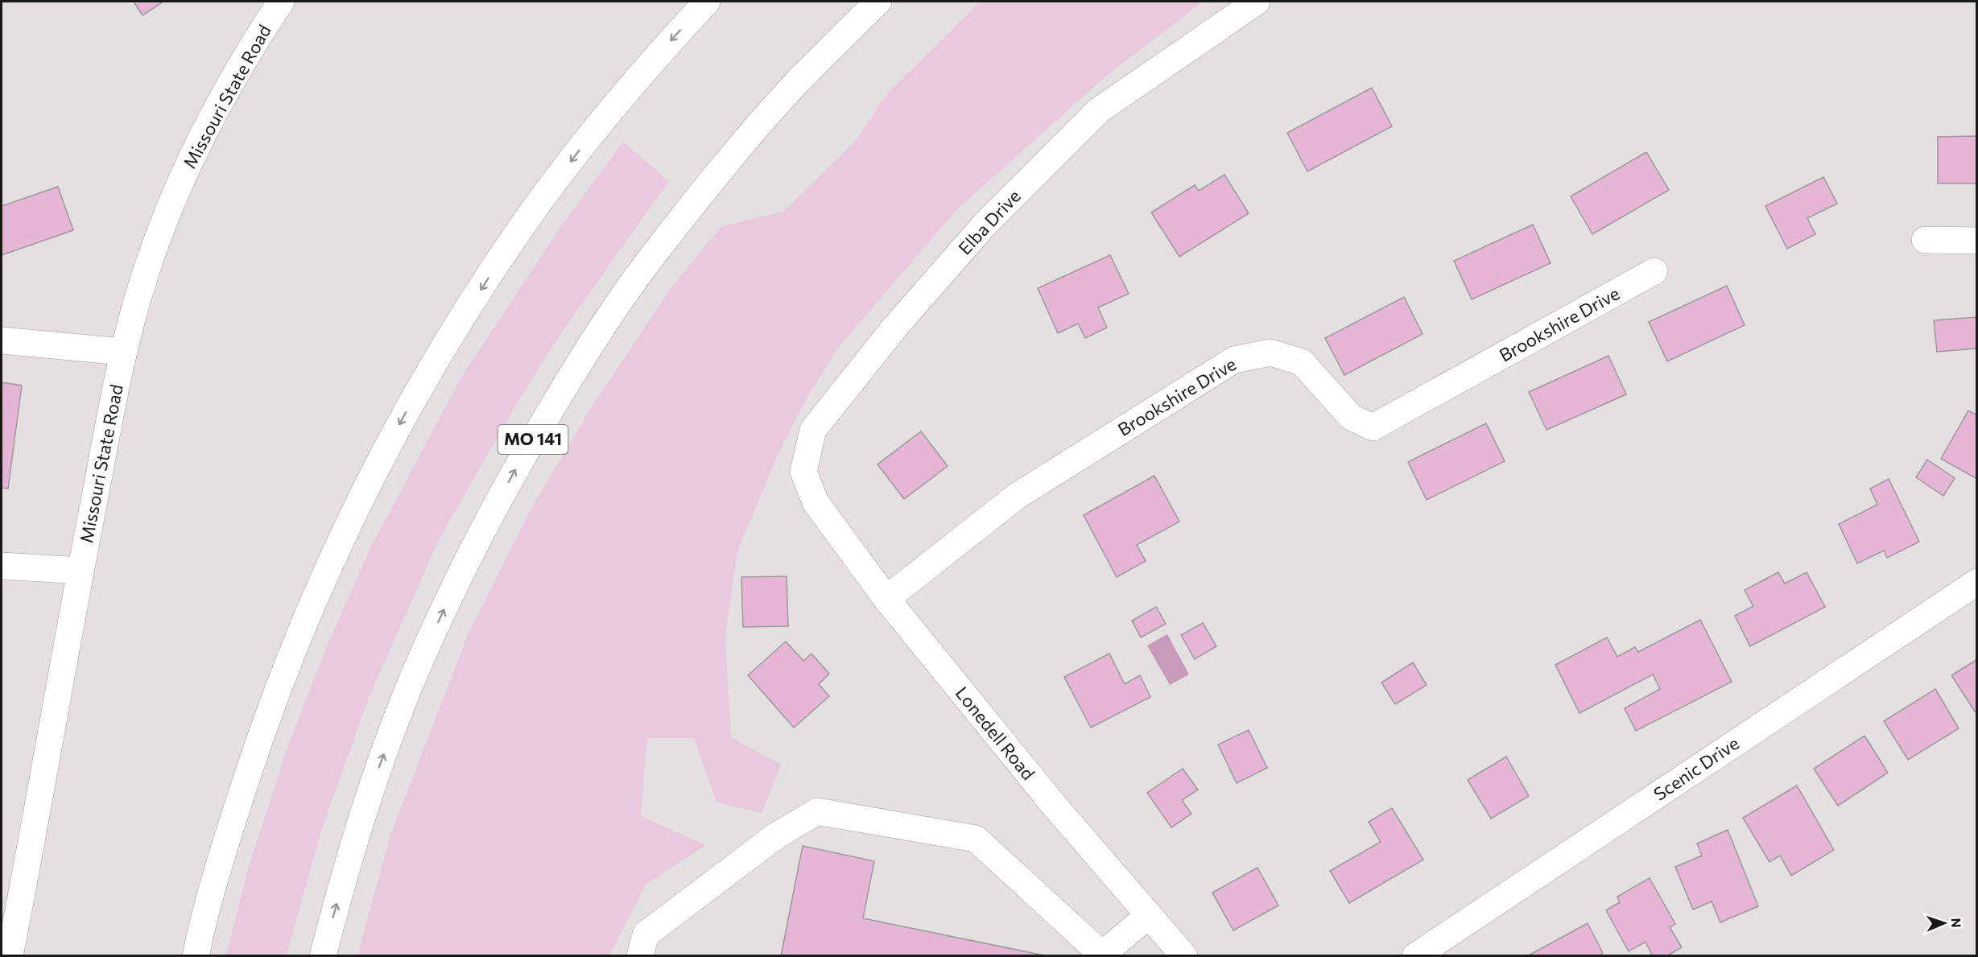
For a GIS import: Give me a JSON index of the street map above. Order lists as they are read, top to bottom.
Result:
{
  "streets": {
    "main road": [
      "Missouri State Road",
      "Elba Drive",
      "Brookshire Drive",
      "MO 141",
      "Lonedell Road",
      "Scenic Drive"
    ]
  },
  "crossings": [
    ["Elba Drive", "Lonedell Road"],
    ["Brookshire Drive", "Lonedell Road"]
  ],
  "north": "right"
}
